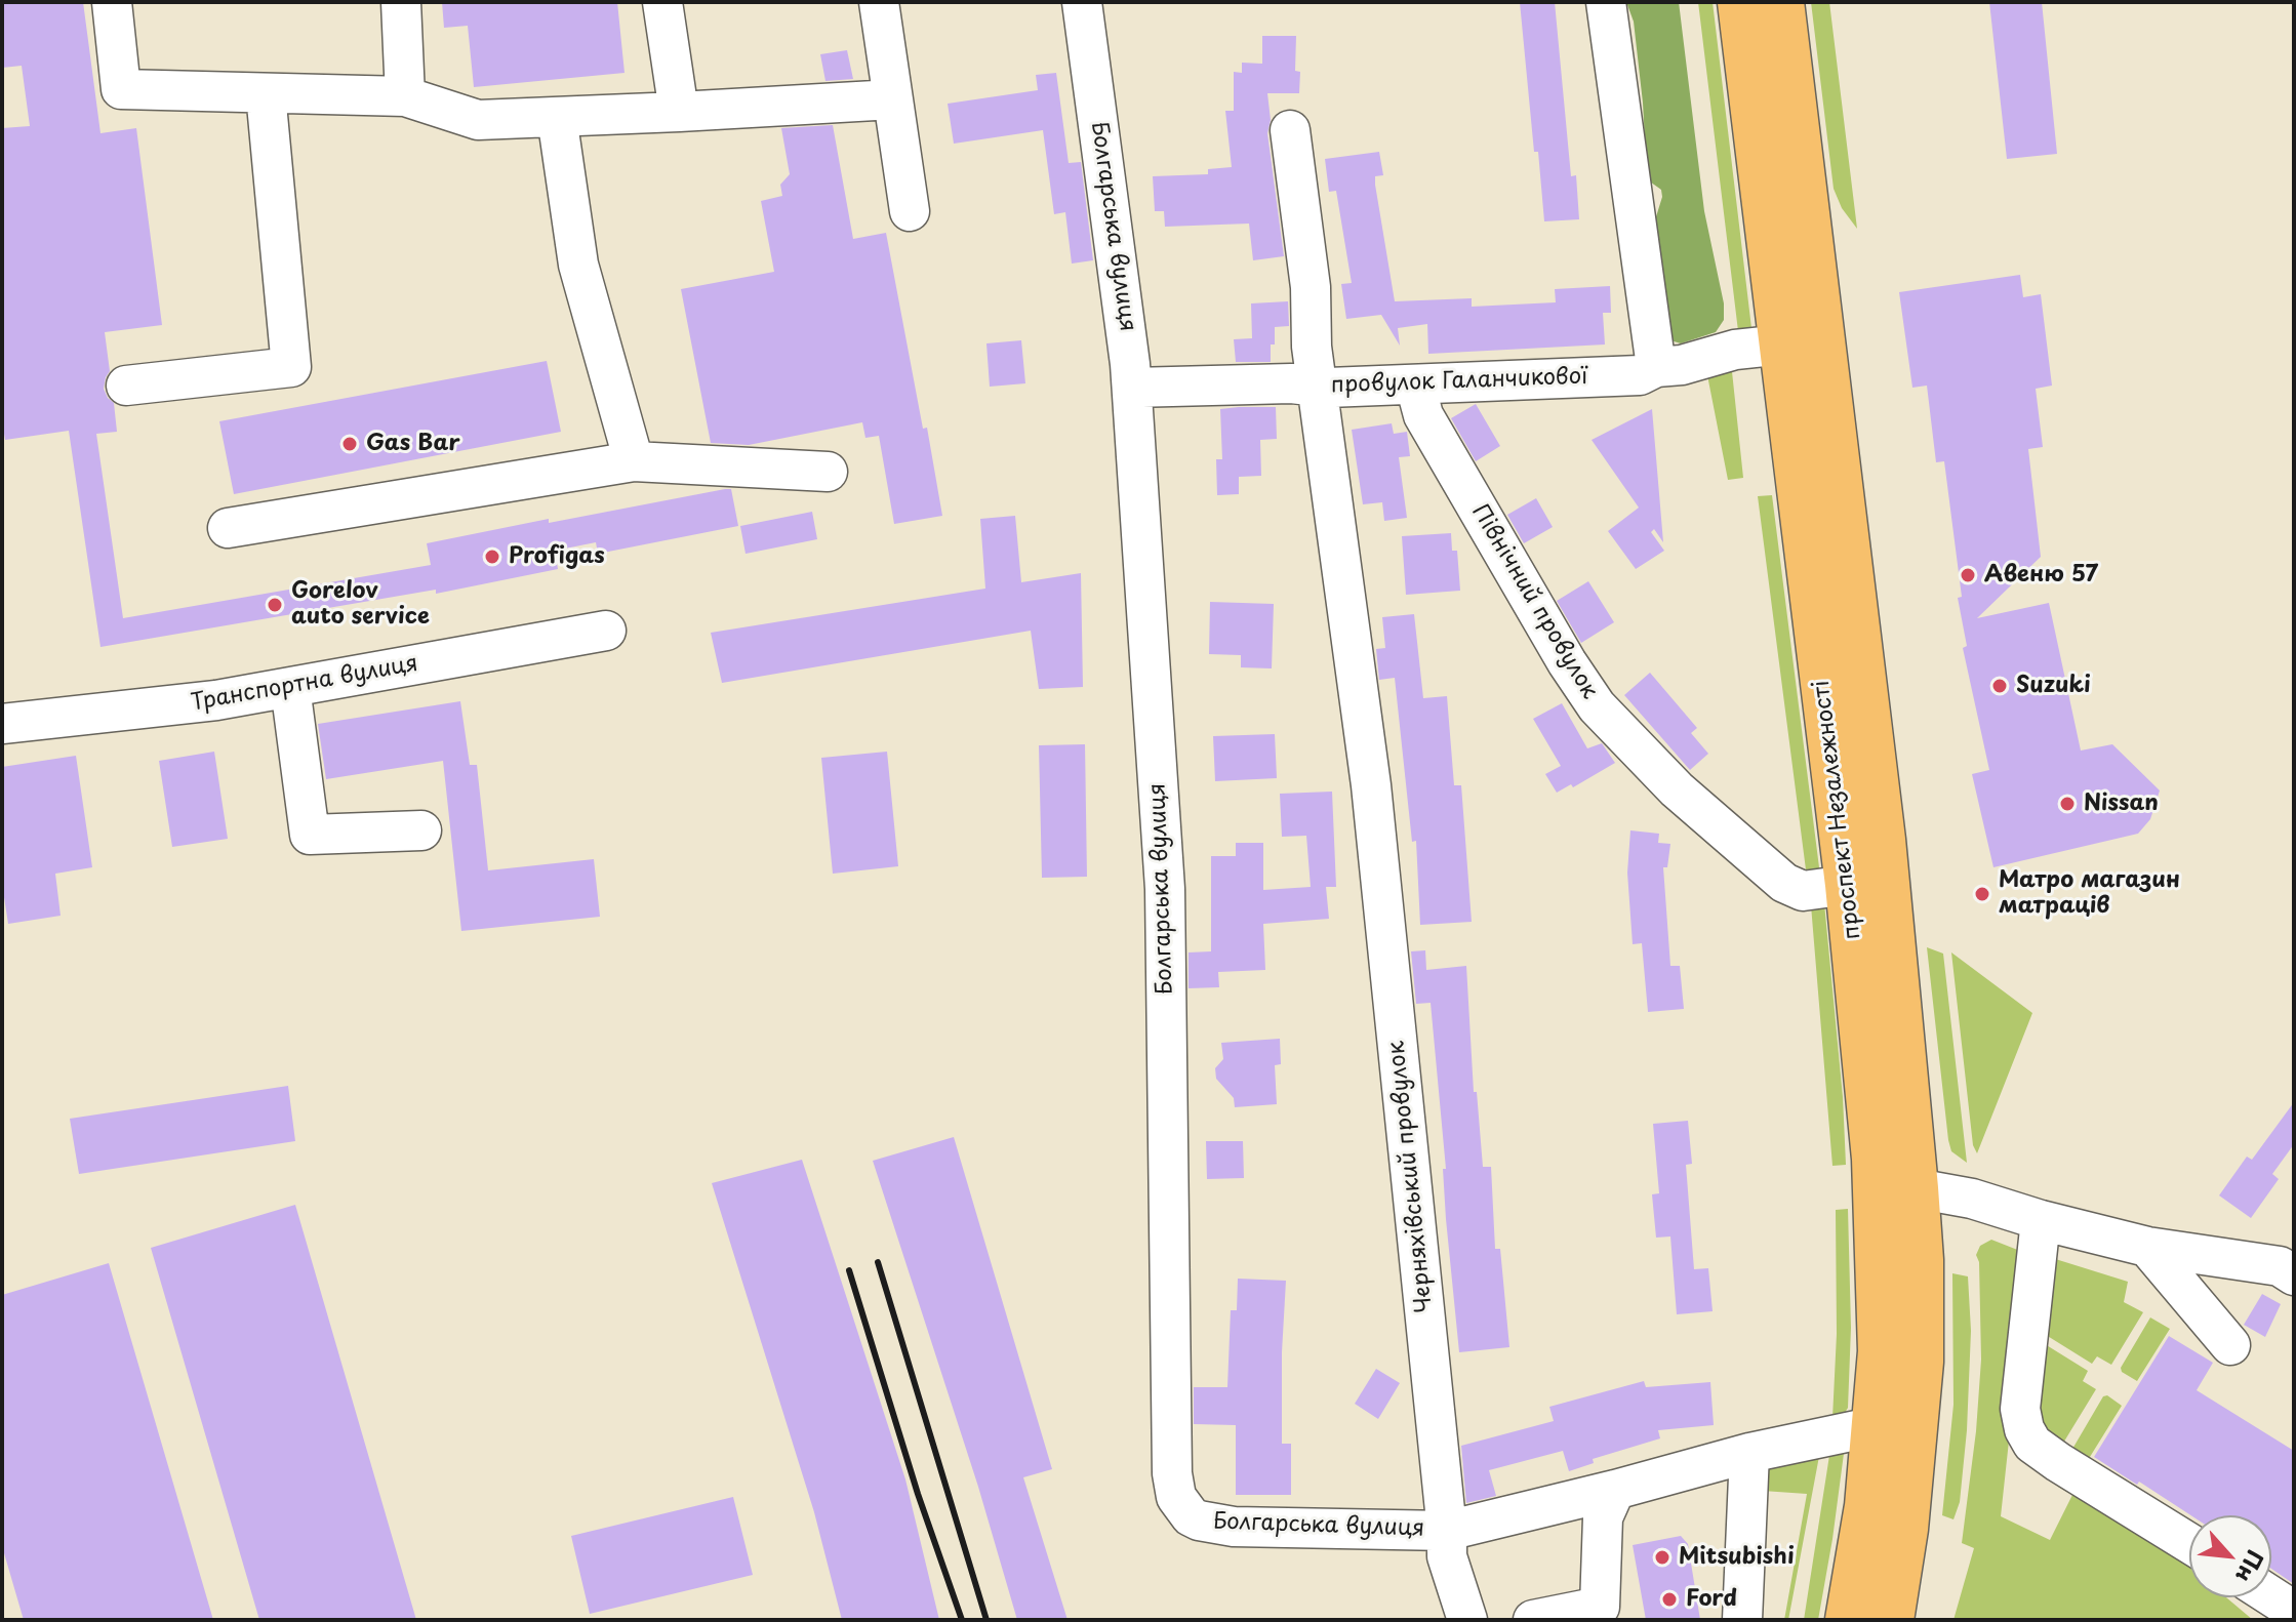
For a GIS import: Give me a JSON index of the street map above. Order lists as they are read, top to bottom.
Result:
{
  "streets": {
    "main road": ["проспект Незалежності"],
    "street": [
      "Болгарська вулиця",
      "провулок Галанчикової",
      "Північний провулок",
      "Транспортна вулиця",
      "Черняхівський провулок"
    ]
  },
  "crossings": [
    ["Болгарська вулиця", "провулок Галанчикової"],
    ["Болгарська вулиця", "Черняхівський провулок"],
    ["провулок Галанчикової", "Північний провулок"],
    ["провулок Галанчикової", "проспект Незалежності"],
    ["провулок Галанчикової", "Черняхівський провулок"],
    ["Північний провулок", "проспект Незалежності"]
  ],
  "places": [
    "Gas Bar",
    "Profigas",
    "Авеню 57",
    "Gorelov auto service",
    "Suzuki",
    "Nissan",
    "Матро магазин матраців",
    "Mitsubishi",
    "Ford"
  ],
  "north": "bottom right"
}
